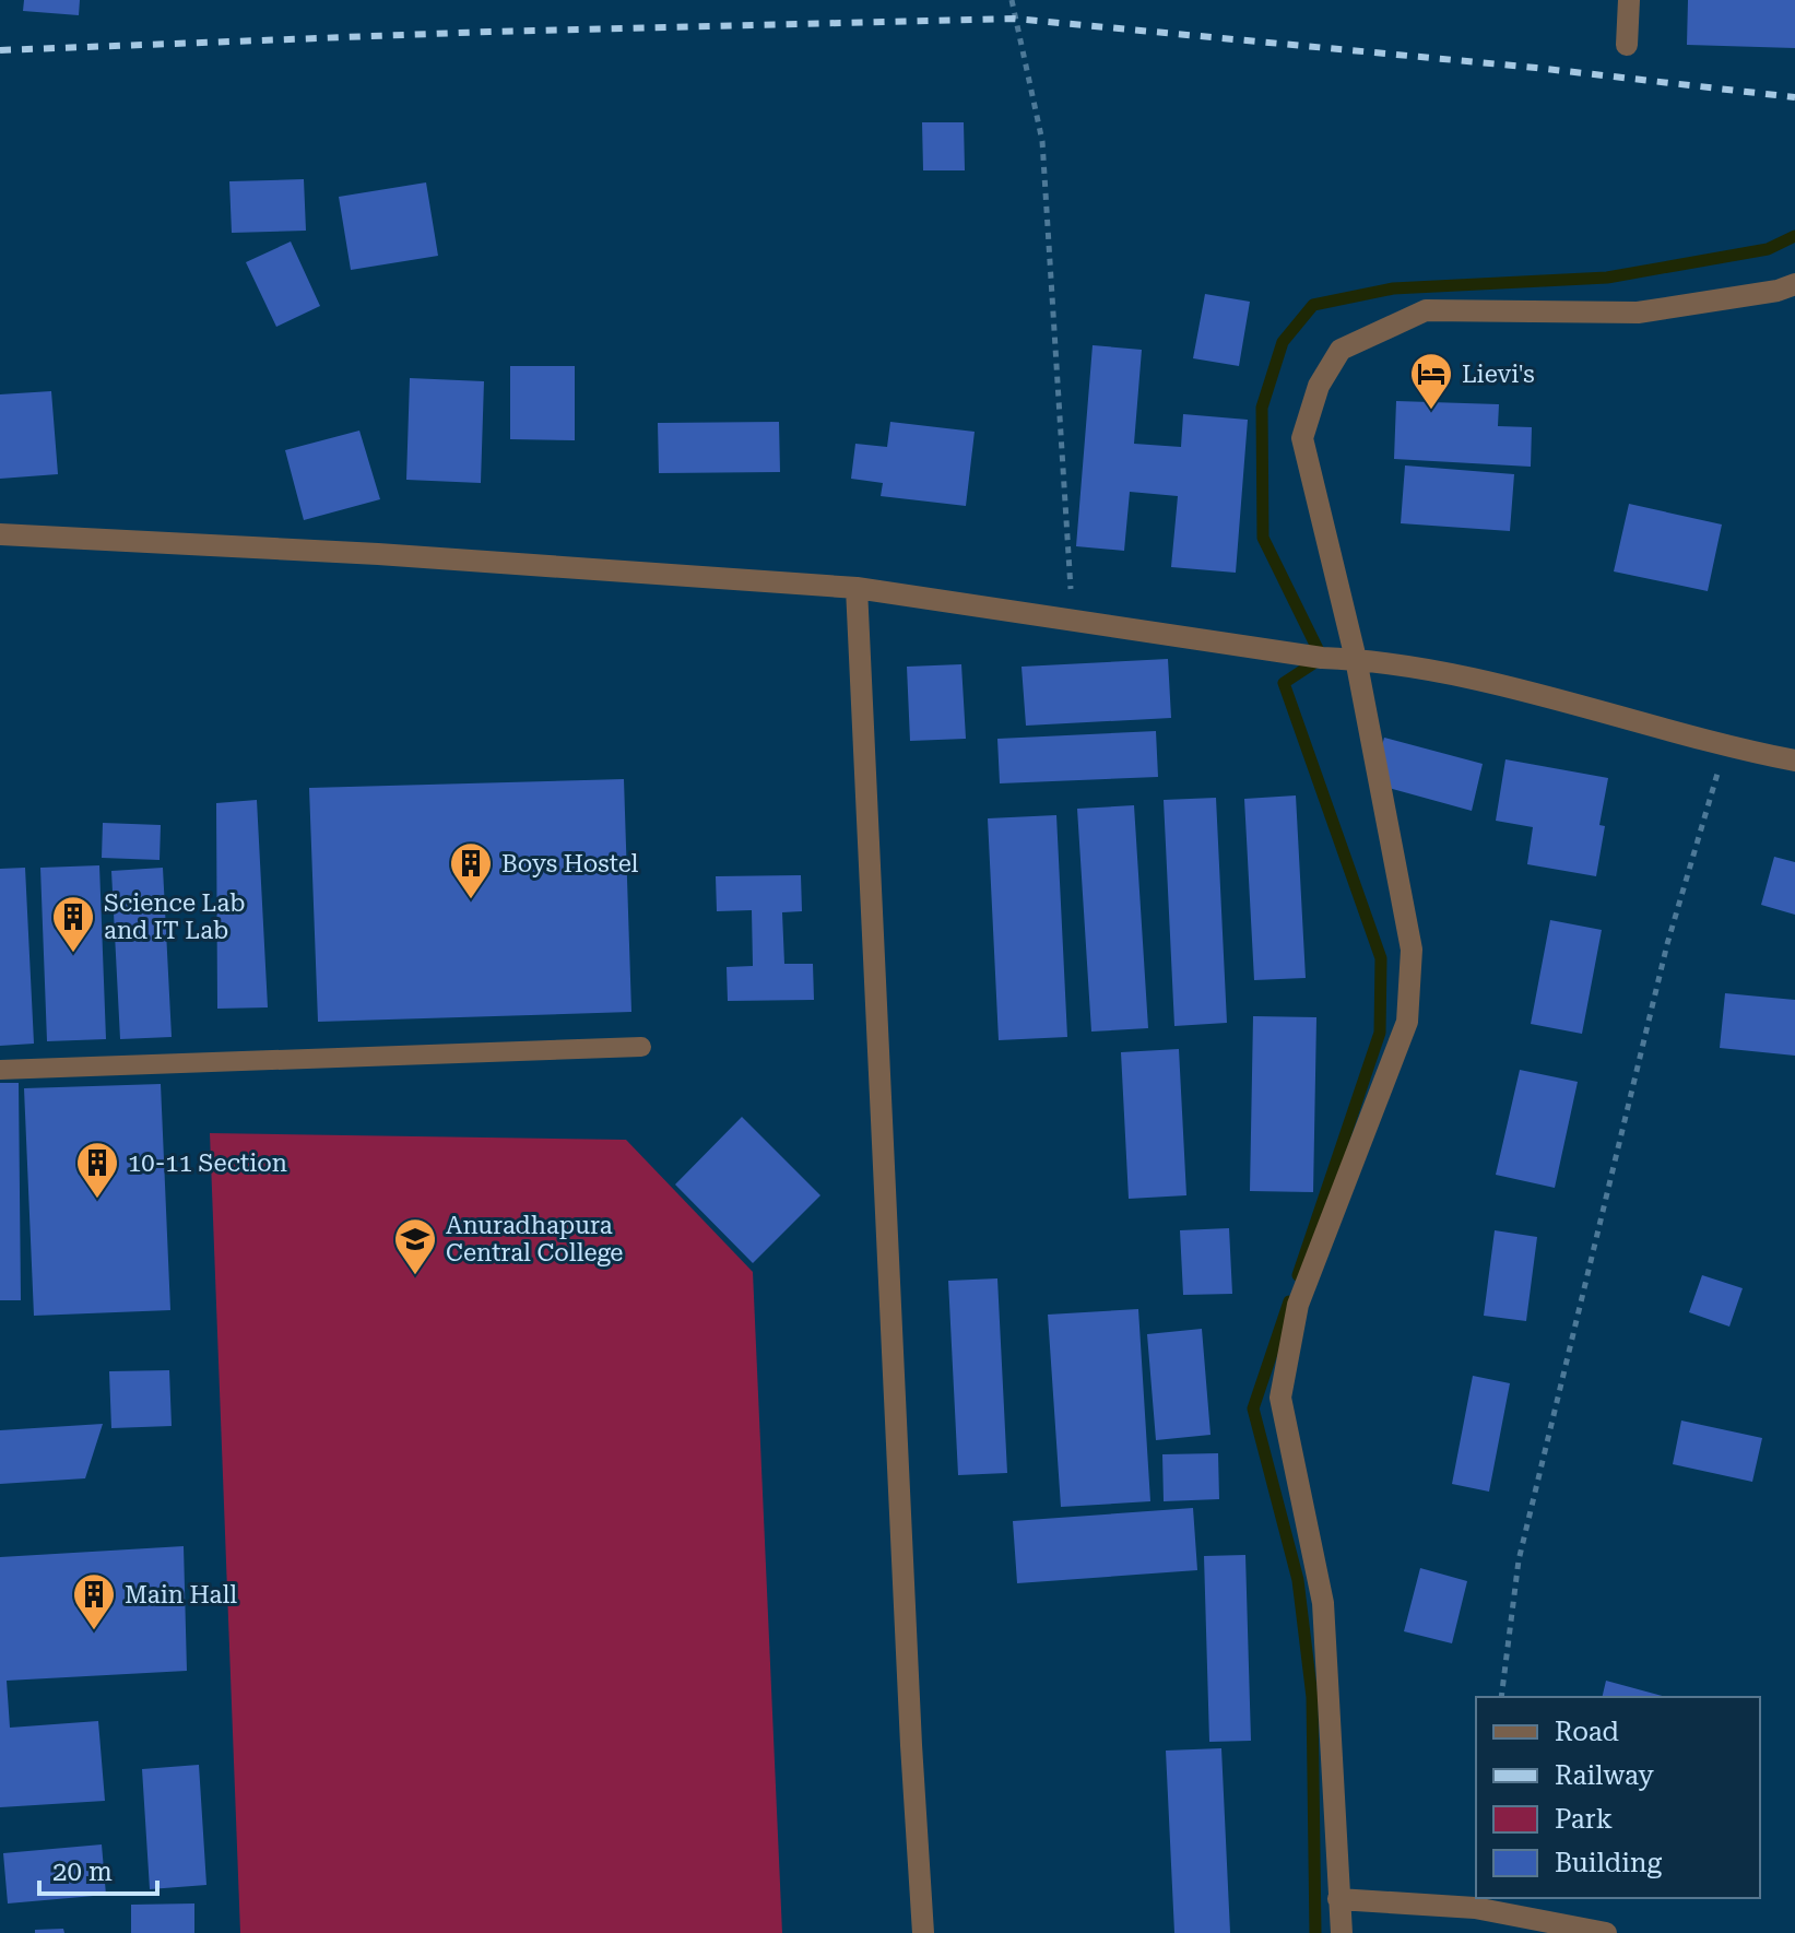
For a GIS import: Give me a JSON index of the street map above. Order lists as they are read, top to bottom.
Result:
{
  "places": {
    "hotel": ["Lievi's"],
    "building": [
      "Boys Hostel",
      "Science Lab and IT Lab",
      "10-11 Section",
      "Main Hall"
    ],
    "school or university": ["Anuradhapura Central College"]
  },
  "legend": [
    "Road",
    "Railway",
    "Park",
    "Building"
  ],
  "scale_bar": "20 m"
}
